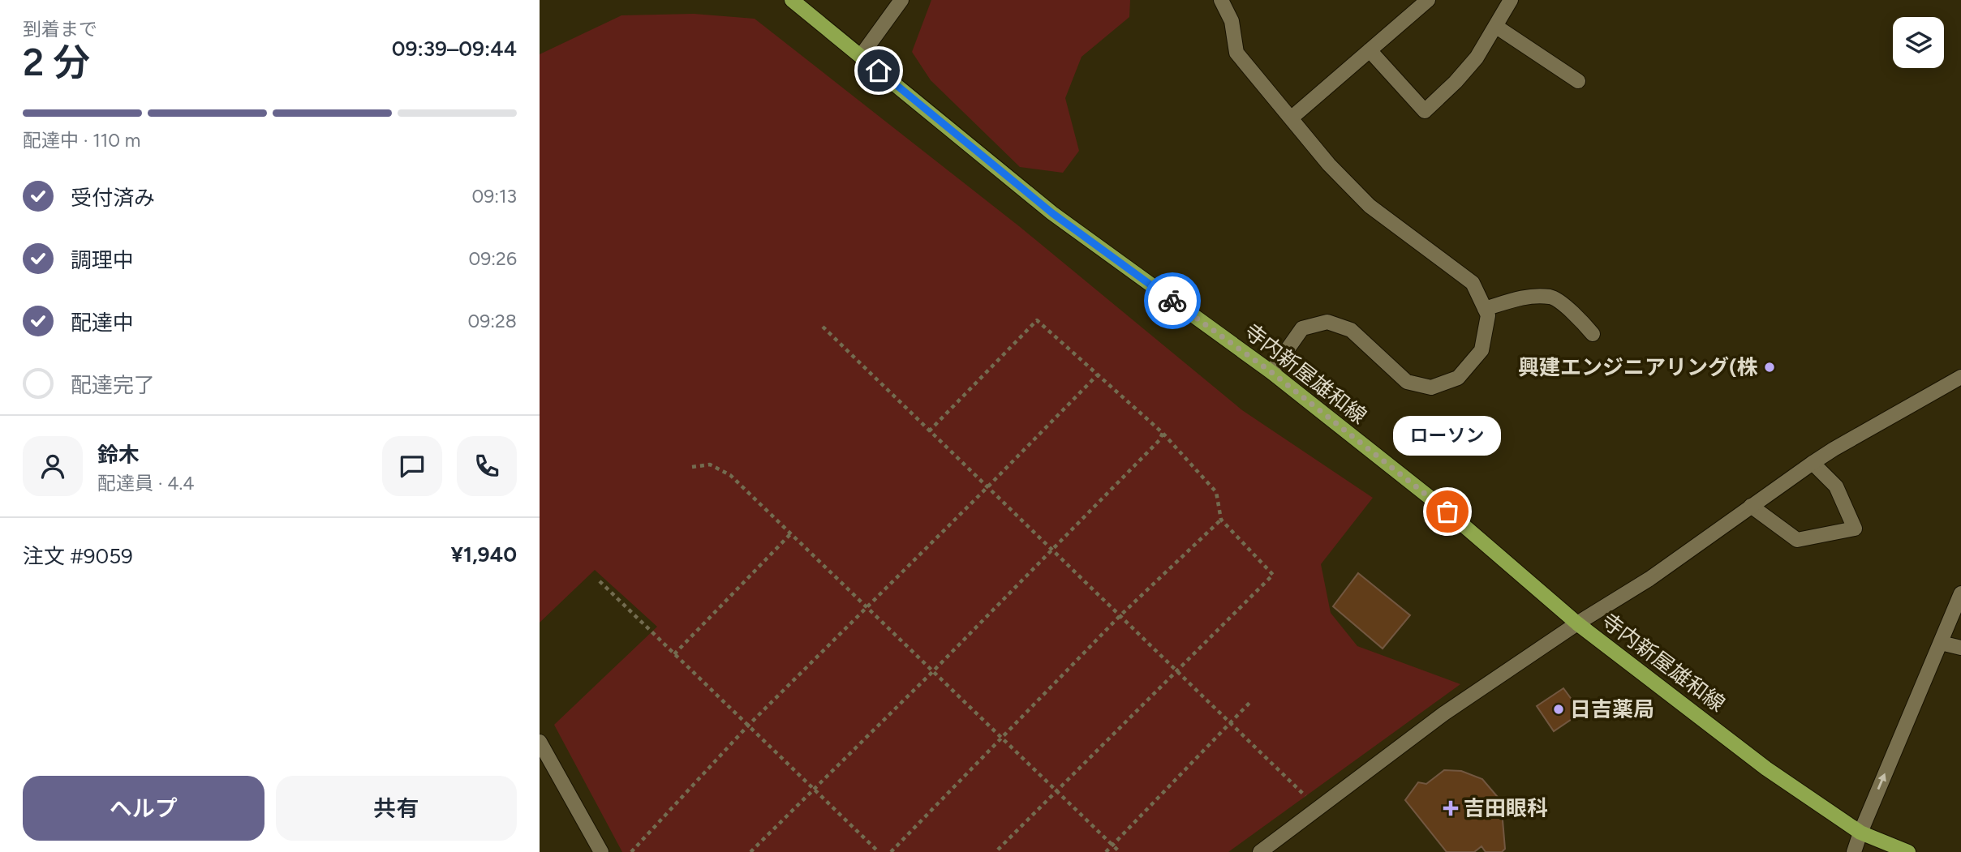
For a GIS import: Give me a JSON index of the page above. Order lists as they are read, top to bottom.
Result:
{
  "streets": {
    "main road": ["寺内新屋雄和線"]
  },
  "places": {
    "other": ["興建エンジニアリング(株", "ローソン", "日吉薬局"],
    "health": ["吉田眼科"]
  },
  "page": {
    "heading": ["2 分", "到着まで", "09:39–09:44"],
    "panel": [
      "鈴木",
      "配達員 · 4.4",
      "注文 #9059",
      "¥1,940"
    ],
    "bar": "配達中 · 110 m",
    "list": [
      ["受付済み", "09:13"],
      ["調理中", "09:26"],
      ["配達中", "09:28"],
      "配達完了"
    ],
    "bubble": "ローソン",
    "buttons": ["ヘルプ", "共有"]
  }
}
